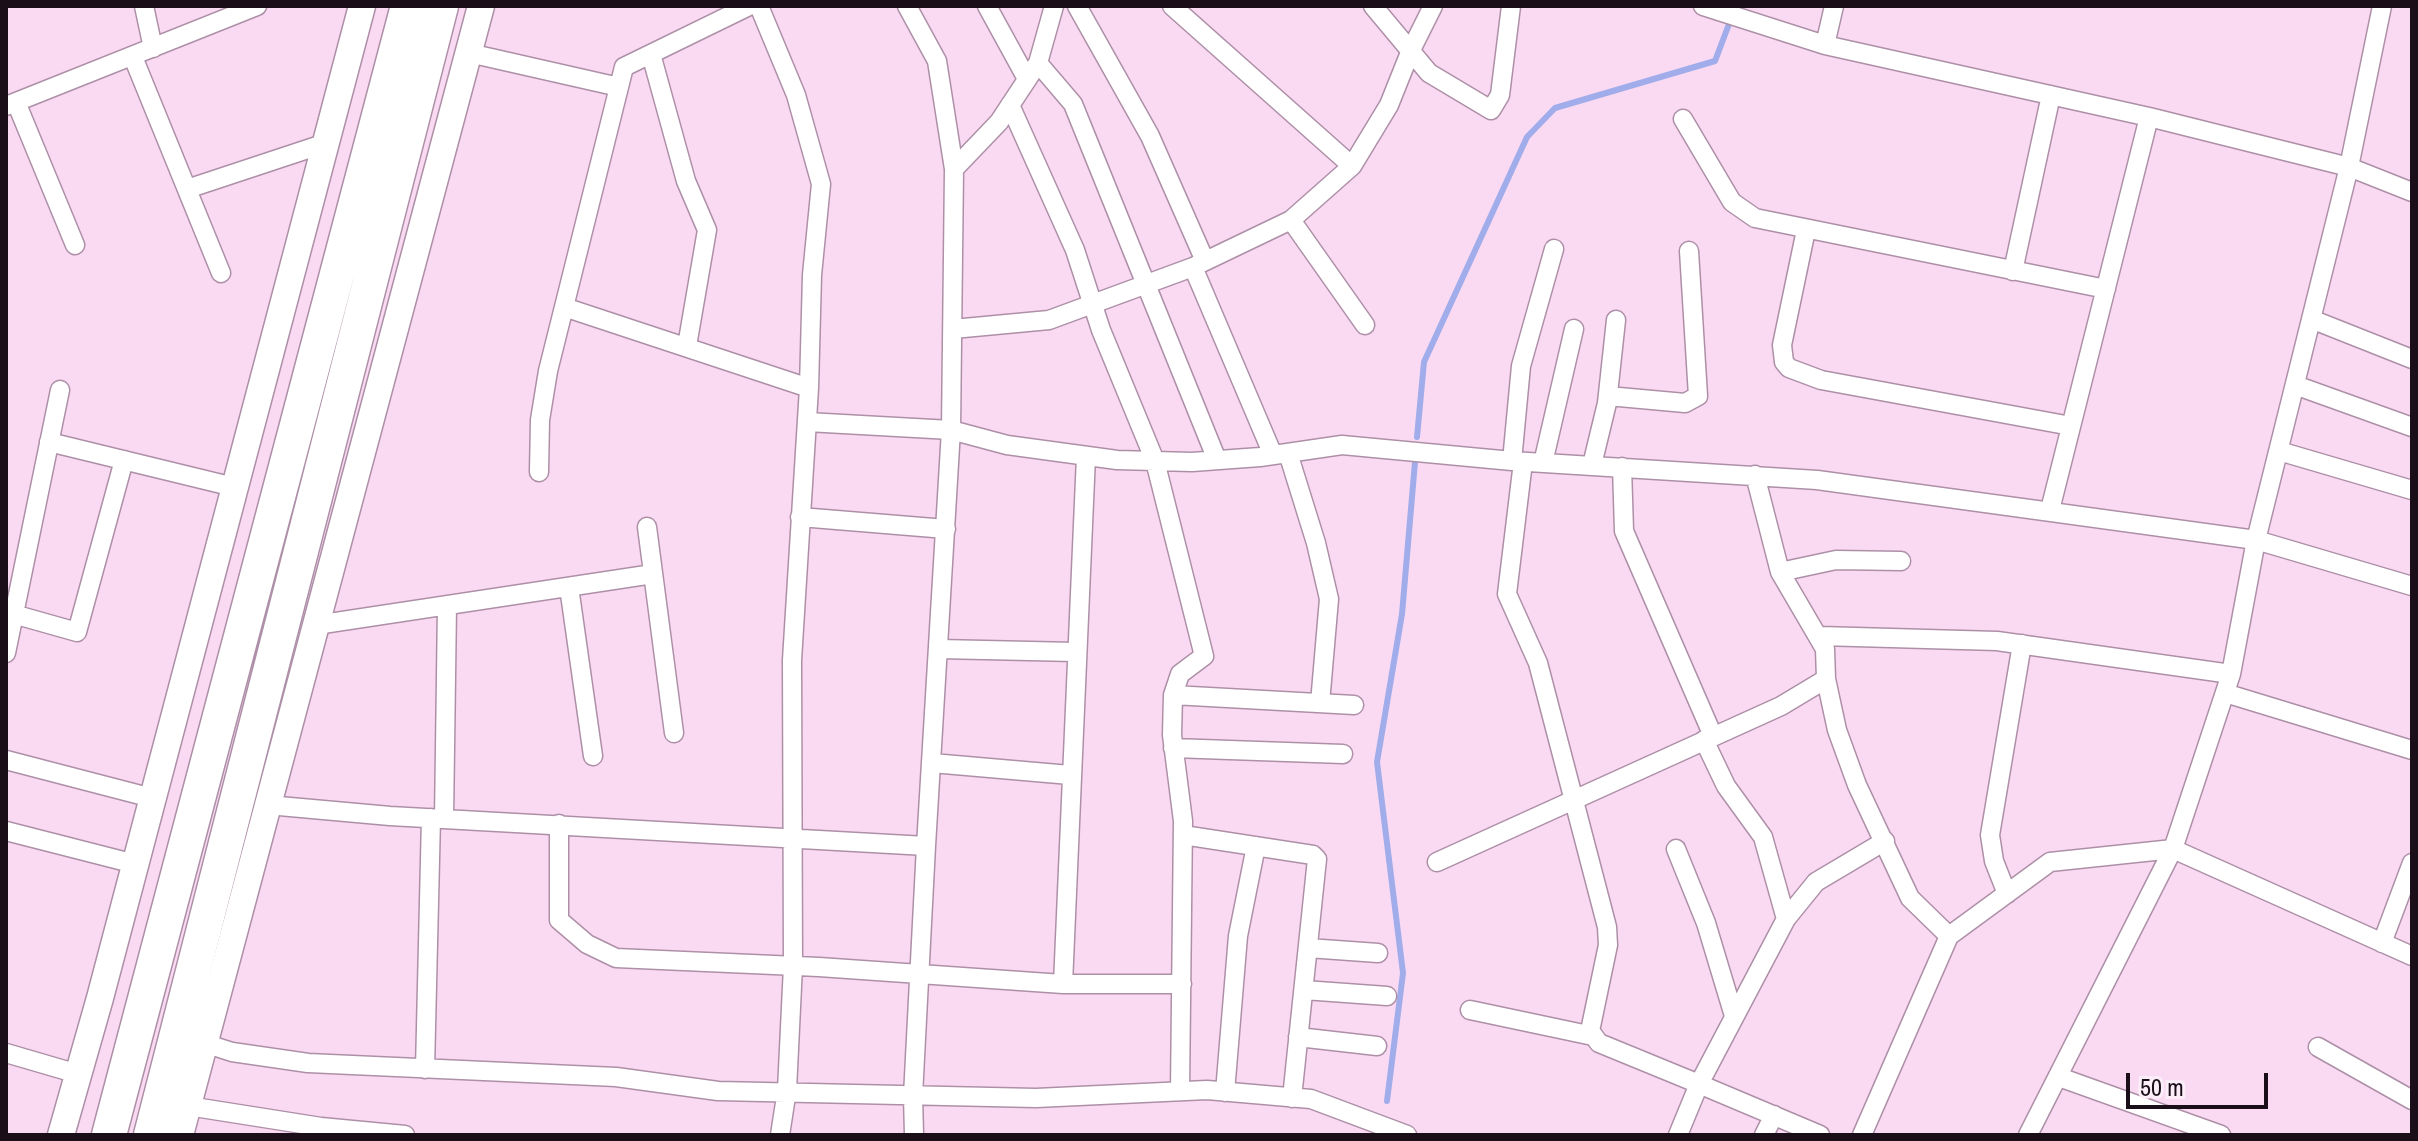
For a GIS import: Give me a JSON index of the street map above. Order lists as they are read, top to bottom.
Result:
{
  "scale_bar": "50 m"
}
